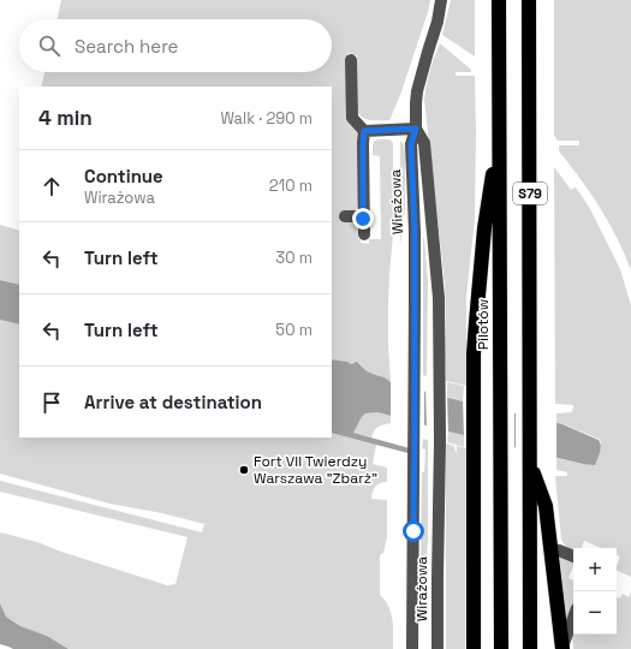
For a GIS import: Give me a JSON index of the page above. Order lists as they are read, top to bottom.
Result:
{
  "streets": {
    "highway": ["S79", "Pilotów"],
    "street": ["Wirażowa"]
  },
  "places": ["Fort VII Twierdzy Warszawa \"Zbarż\""],
  "page": {
    "search": "Search here",
    "heading": ["4 min", "Walk · 290 m"],
    "list": [
      ["Continue", "Wirażowa", "210 m"],
      ["Turn left", "30 m"],
      ["Turn left", "50 m"],
      "Arrive at destination"
    ],
    "map_buttons": ["+", "−"]
  }
}
